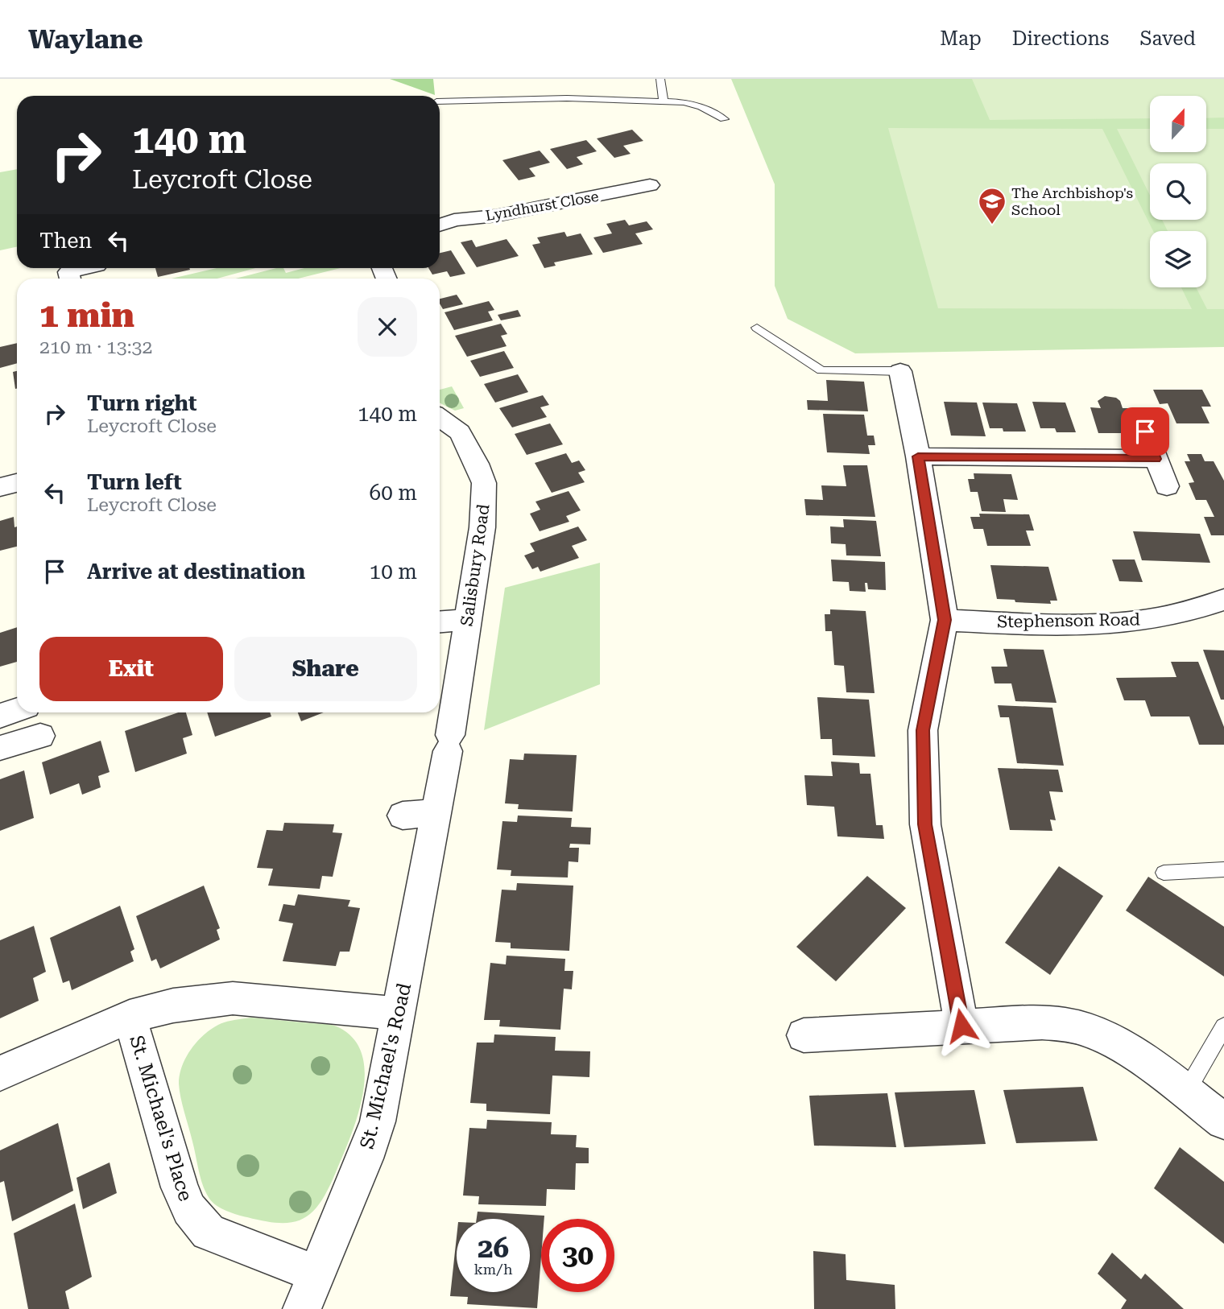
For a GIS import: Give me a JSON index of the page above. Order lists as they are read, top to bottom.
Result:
{
  "streets": {
    "street": [
      "Lyndhurst Close",
      "Salisbury Road",
      "Stephenson Road",
      "St. Michael's Road",
      "St. Michael's Place"
    ]
  },
  "crossings": [
    ["Salisbury Road", "St. Michael's Road"],
    ["St. Michael's Road", "St. Michael's Place"]
  ],
  "places": {
    "school or university": ["The Archbishop's School"]
  },
  "north": "top",
  "page": {
    "header": "Waylane",
    "nav": ["Map", "Directions", "Saved"],
    "turn": ["140 m", "Leycroft Close"],
    "then": "Then",
    "heading": ["1 min", "210 m · 13:32"],
    "list": [
      {
        "name": "Turn right",
        "note": "Leycroft Close",
        "value": "140 m"
      },
      {
        "name": "Turn left",
        "note": "Leycroft Close",
        "value": "60 m"
      },
      {
        "name": "Arrive at destination",
        "value": "10 m"
      }
    ],
    "buttons": ["Exit", "Share"],
    "speed": "26 km/h",
    "limit": "30"
  }
}
